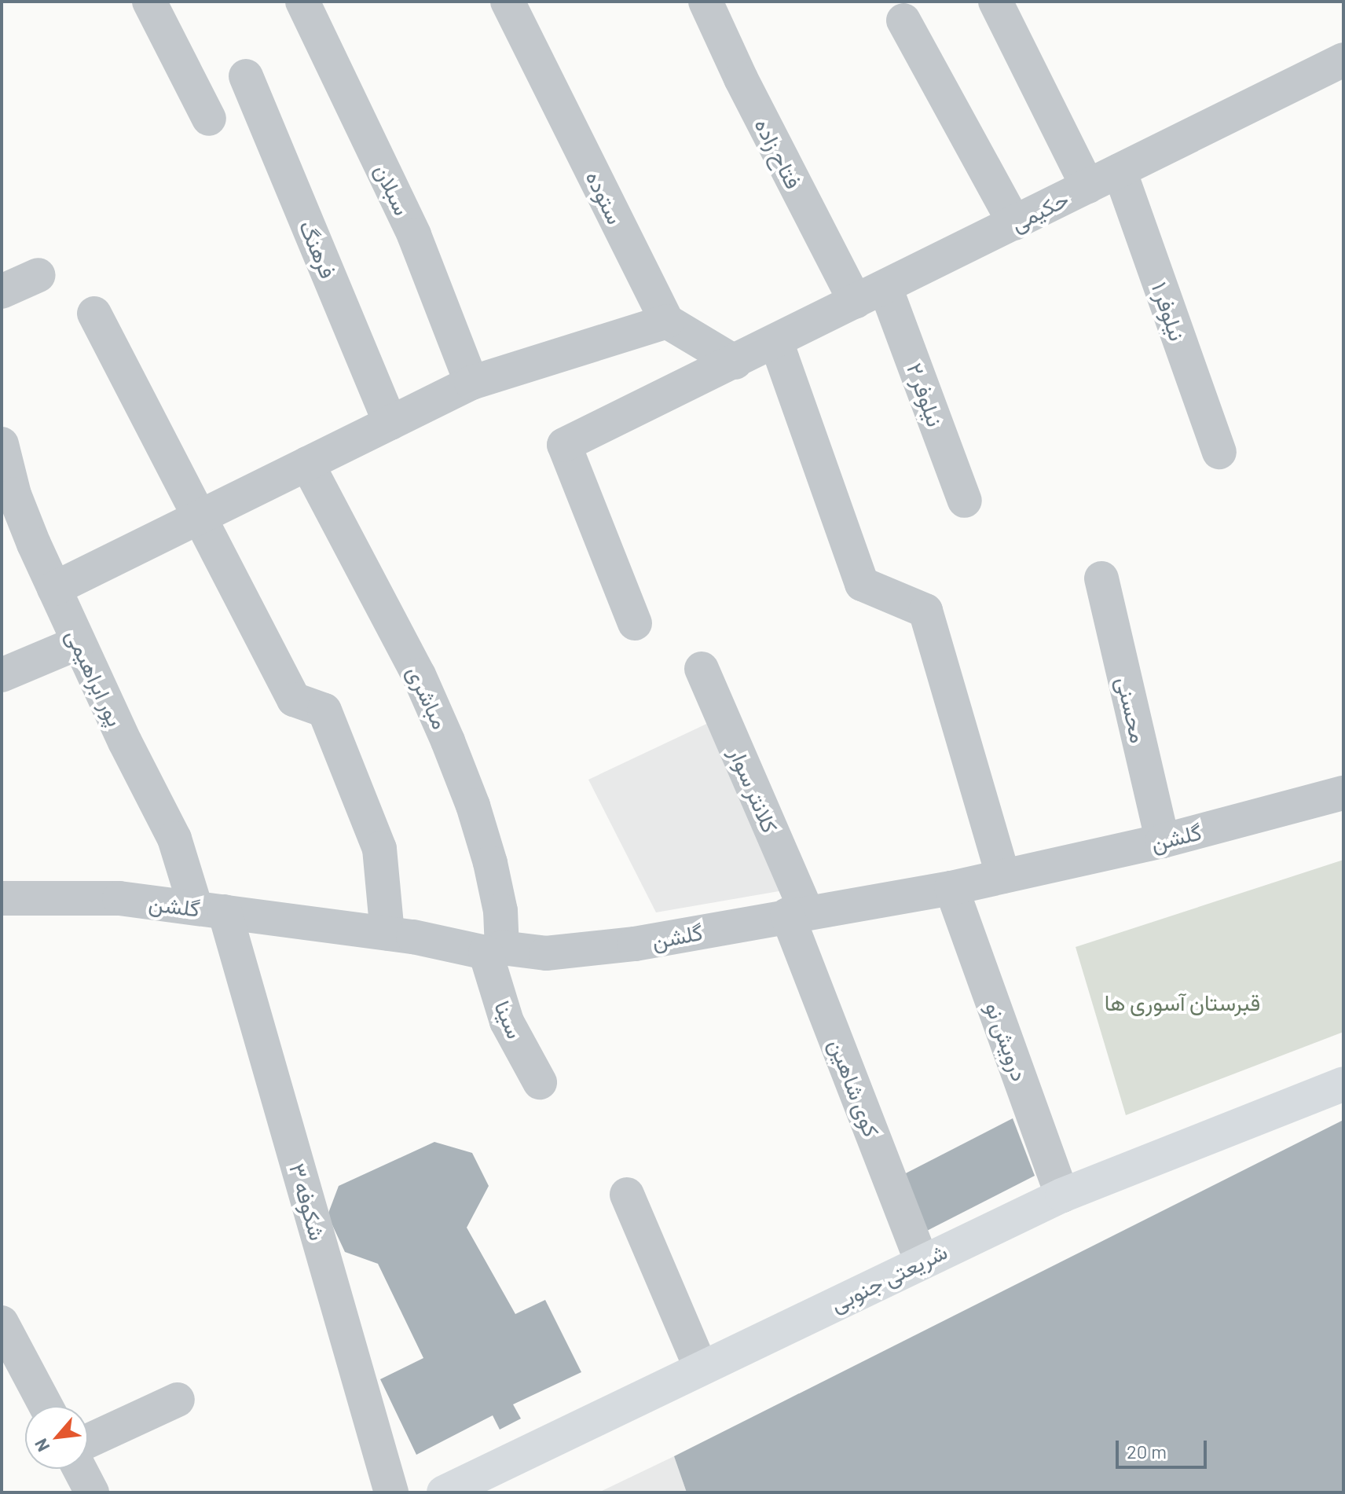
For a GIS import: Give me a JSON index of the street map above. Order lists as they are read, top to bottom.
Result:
{
  "streets": {
    "main road": ["شریعتی جنوبی"],
    "street": [
      "فتاح زاده",
      "سبلان",
      "ستوده",
      "حکیمی",
      "فرهنگ",
      "نیلوفر ۱",
      "نیلوفر ۲",
      "پور ابراهیمی",
      "مباشری",
      "محسنی",
      "کلانتر سوار",
      "گلشن",
      "سینا",
      "درویش نو",
      "کوی شاهین",
      "شکوفه ۳"
    ]
  },
  "crossings": [
    ["فتاح زاده", "حکیمی"],
    ["فتاح زاده", "نیلوفر ۲"],
    ["حکیمی", "نیلوفر ۱"],
    ["حکیمی", "نیلوفر ۲"],
    ["پور ابراهیمی", "گلشن"],
    ["پور ابراهیمی", "شکوفه ۳"],
    ["مباشری", "گلشن"],
    ["مباشری", "سینا"],
    ["محسنی", "گلشن"],
    ["کلانتر سوار", "گلشن"],
    ["کلانتر سوار", "کوی شاهین"],
    ["گلشن", "سینا"],
    ["گلشن", "درویش نو"],
    ["گلشن", "کوی شاهین"],
    ["گلشن", "شکوفه ۳"],
    ["درویش نو", "شریعتی جنوبی"],
    ["کوی شاهین", "شریعتی جنوبی"]
  ],
  "parks": ["قبرستان آسوری ها"],
  "scale_bar": "20 m",
  "north": "bottom left"
}
